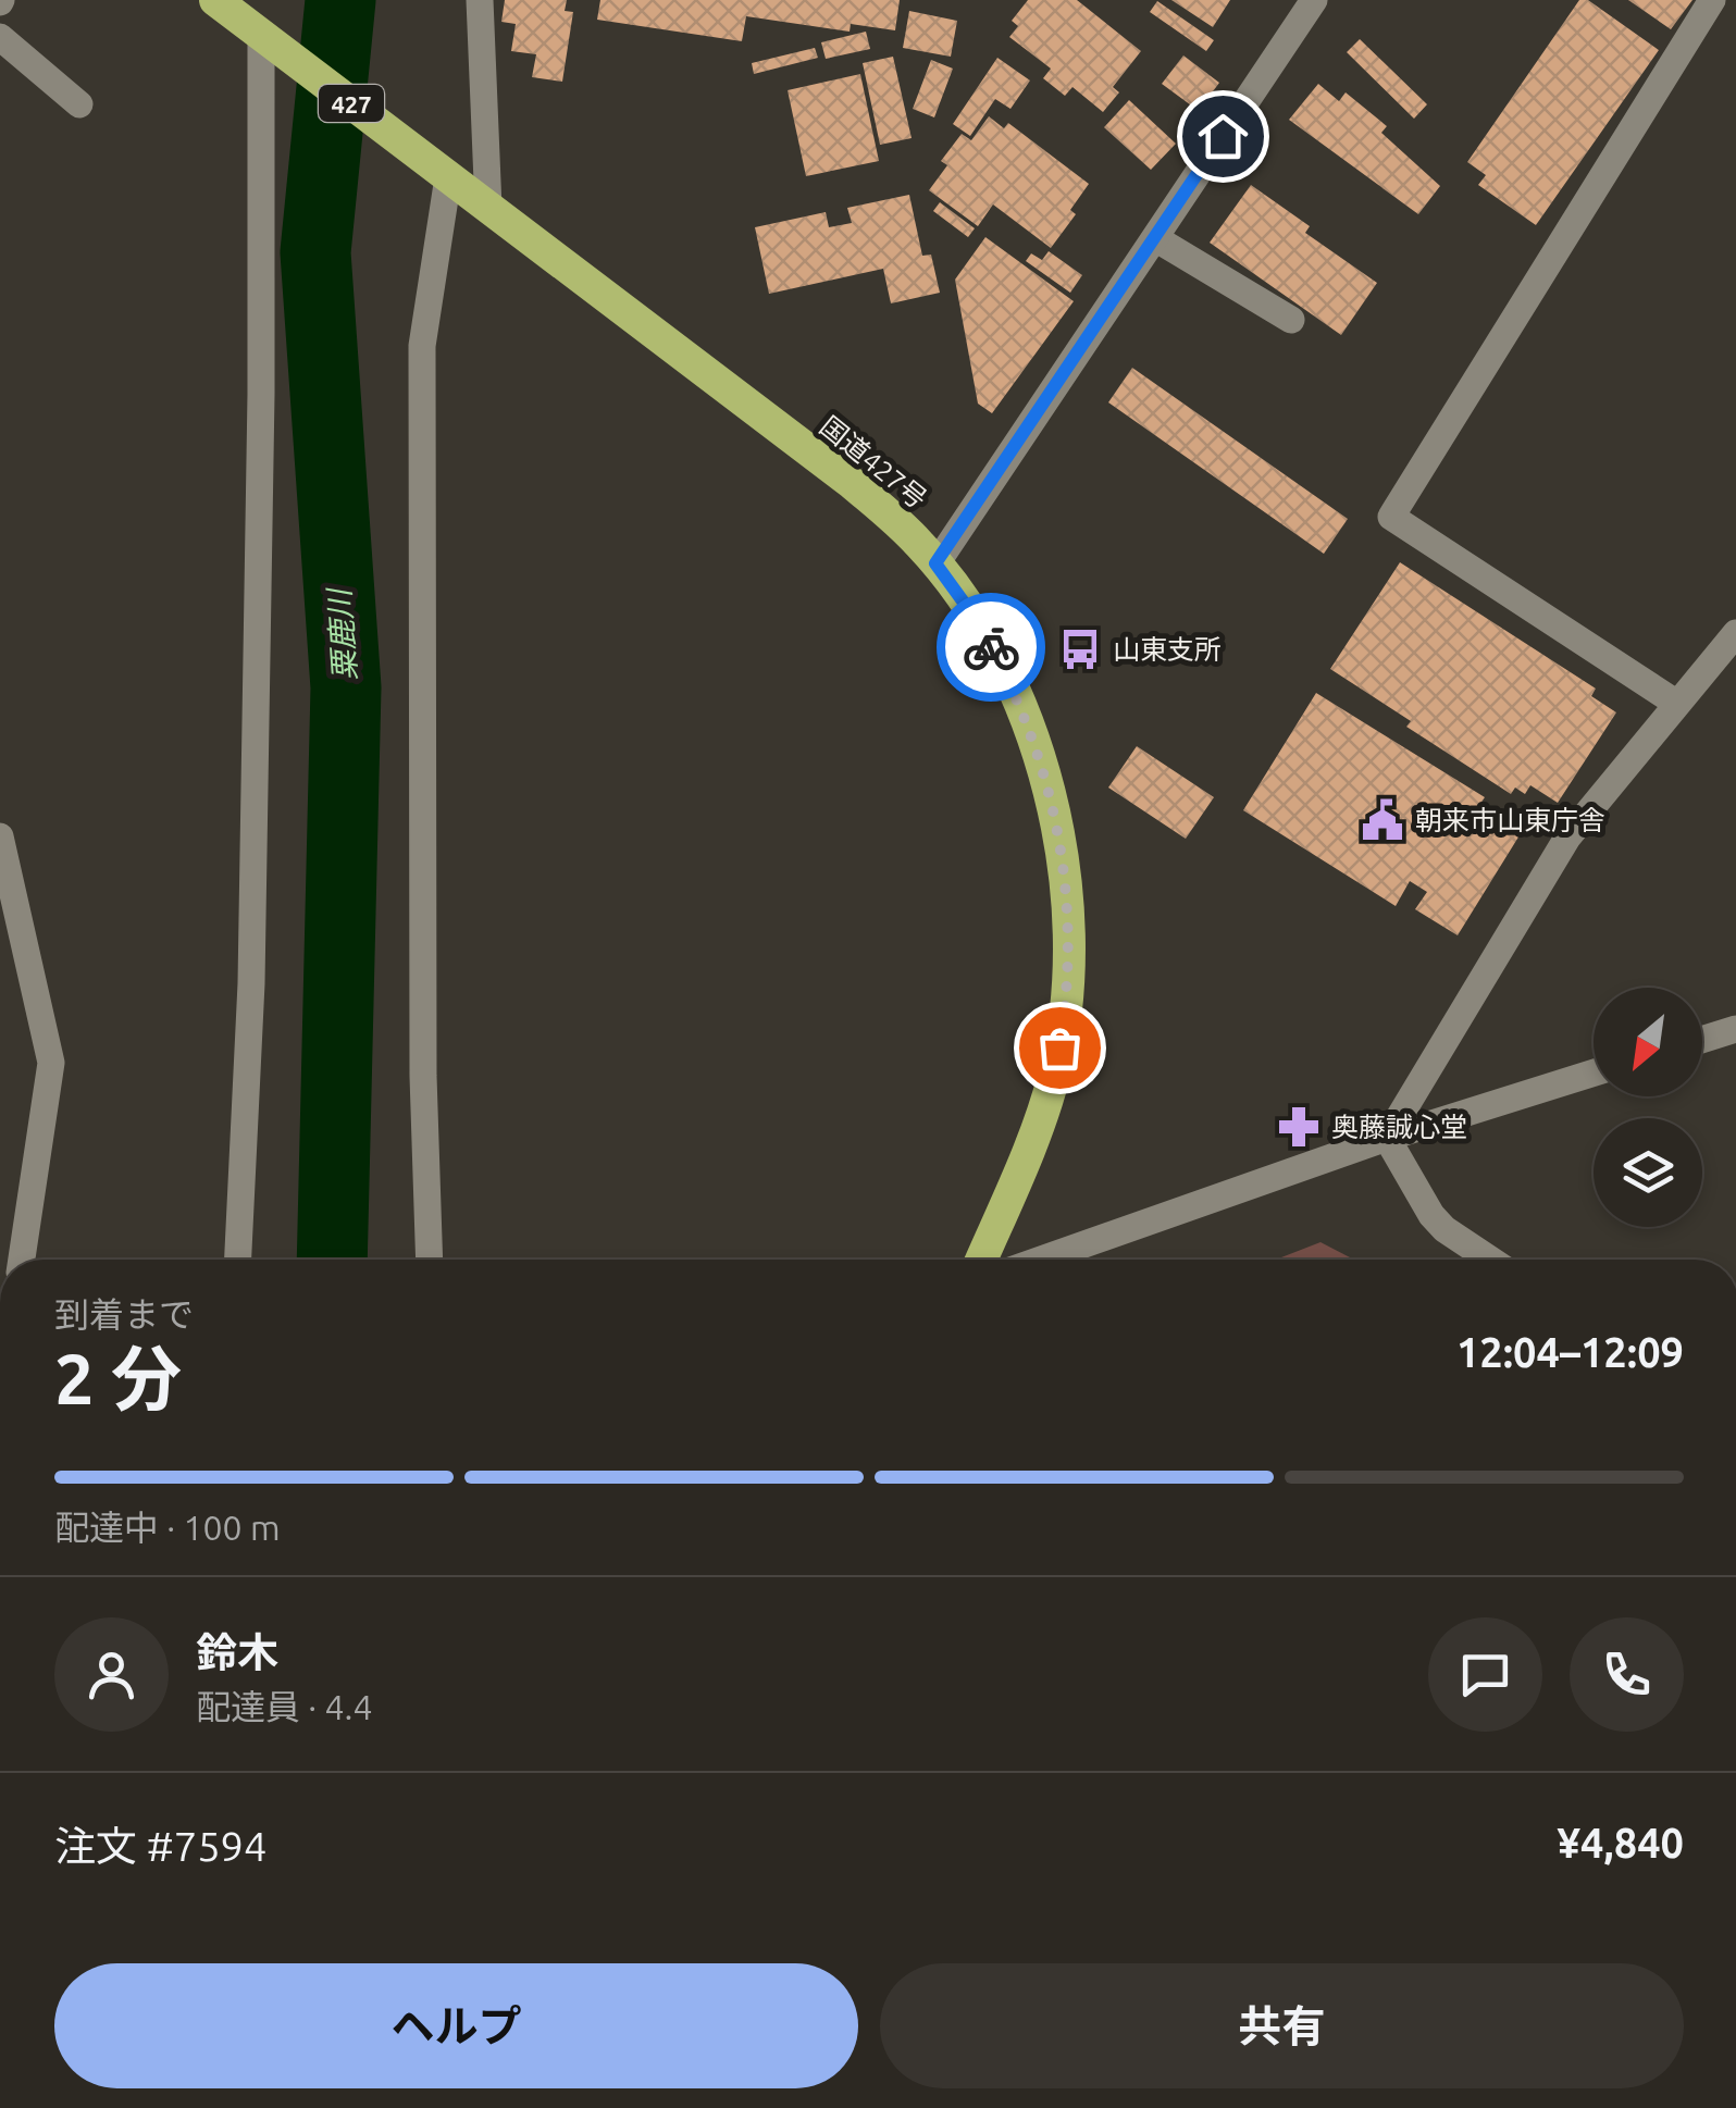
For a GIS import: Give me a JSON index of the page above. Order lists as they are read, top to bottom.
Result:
{
  "streets": {
    "highway": ["427", "国道427号"]
  },
  "water": ["粟鹿川"],
  "places": {
    "bus stop": ["山東支所"],
    "public building": ["朝来市山東庁舎"],
    "pharmacy": ["奥藤誠心堂"]
  },
  "north": "bottom left",
  "page": {
    "heading": ["2 分", "到着まで", "12:04–12:09"],
    "panel": [
      "鈴木",
      "配達員 · 4.4",
      "注文 #7594",
      "¥4,840"
    ],
    "bar": "配達中 · 100 m",
    "buttons": ["ヘルプ", "共有"]
  }
}
